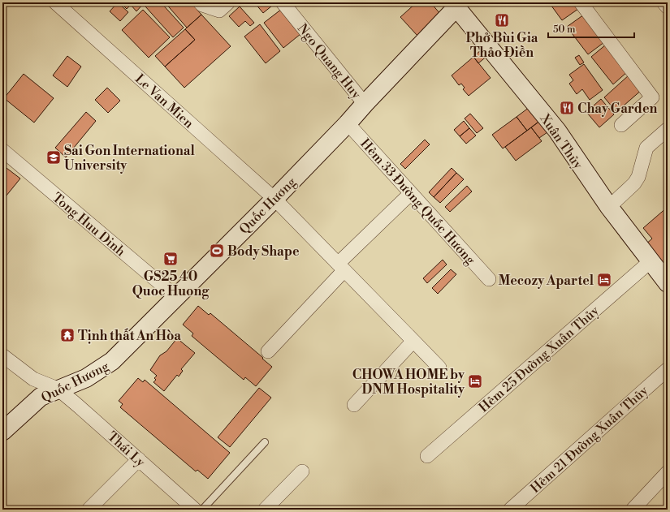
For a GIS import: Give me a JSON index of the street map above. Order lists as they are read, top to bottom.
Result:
{
  "streets": {
    "street": [
      "Ngo Quang Huy",
      "Le Van Mien",
      "Xuân Thủy",
      "Hẻm 33 Đường Quốc Hương",
      "Quốc Hương",
      "Tong Huu Dinh",
      "Hẻm 25 Đường Xuân Thủy",
      "Hẻm 21 Đường Xuân Thủy",
      "Thái Ly"
    ]
  },
  "crossings": [
    ["Ngo Quang Huy", "Quốc Hương"],
    ["Le Van Mien", "Quốc Hương"],
    ["Xuân Thủy", "Quốc Hương"],
    ["Xuân Thủy", "Hẻm 25 Đường Xuân Thủy"],
    ["Hẻm 33 Đường Quốc Hương", "Quốc Hương"],
    ["Quốc Hương", "Tong Huu Dinh"],
    ["Quốc Hương", "Thái Ly"]
  ],
  "places": {
    "restaurant": ["Phở Bùi Gia Thảo Điền", "Chay Garden"],
    "school or university": ["Sai Gon International University"],
    "sports": ["Body Shape"],
    "supermarket": ["GS25 40 Quoc Huong"],
    "hotel": ["Mecozy Apartel", "CHOWA HOME by DNM Hospitality"],
    "temple": ["Tịnh thất An Hòa"]
  },
  "scale_bar": "50 m"
}
